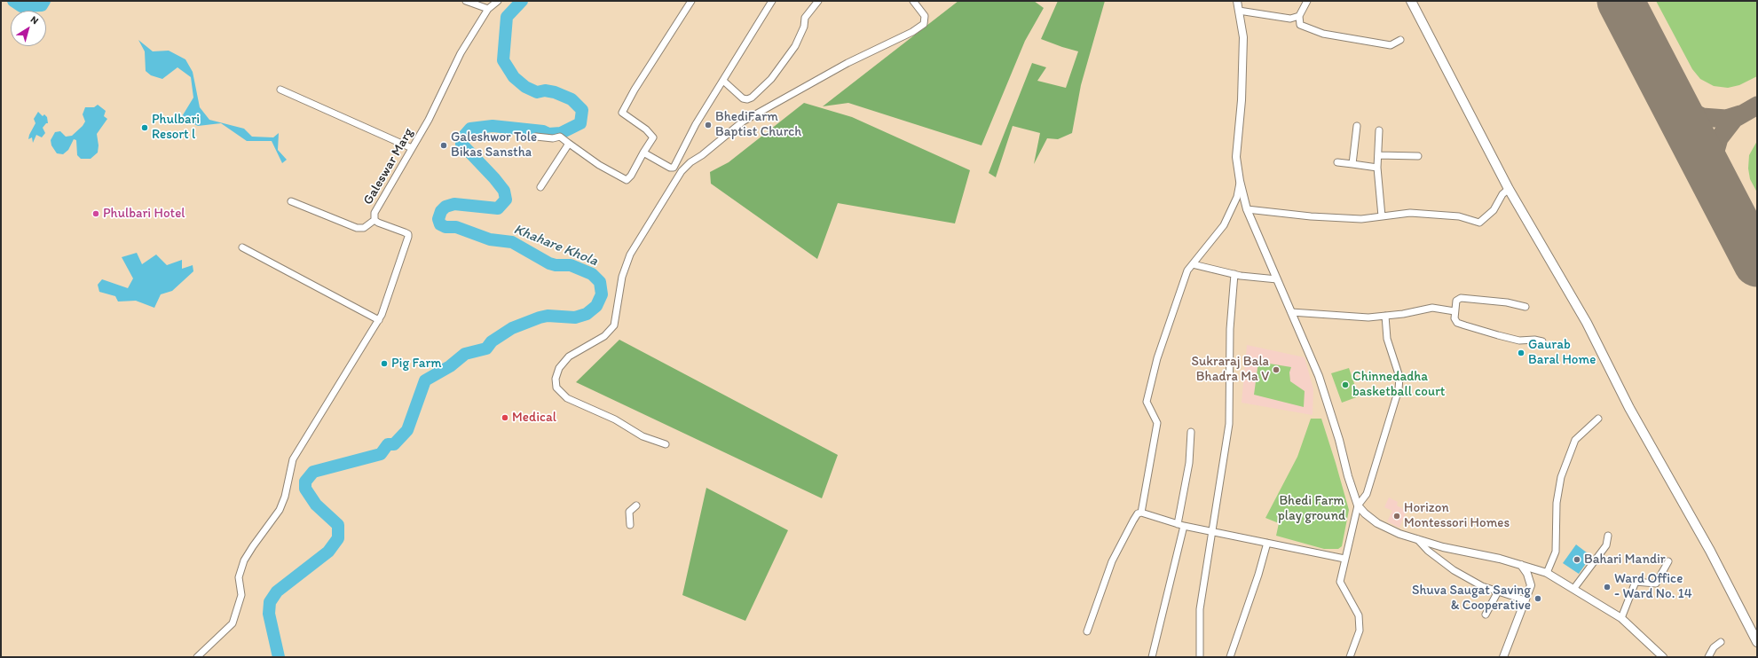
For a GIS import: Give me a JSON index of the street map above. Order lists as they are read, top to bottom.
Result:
{
  "streets": {
    "street": ["Galeswar Marg"]
  },
  "water": ["Khahare Khola"],
  "parks": ["Bhedi Farm play ground"],
  "places": [
    "BhediFarm Baptist Church",
    "Phulbari Resort l",
    "Galeshwor Tole Bikas Sanstha",
    "Phulbari Hotel",
    "Gaurab Baral Home",
    "Pig Farm",
    "Sukraraj Bala Bhadra Ma V",
    "Chinnedadha basketball court",
    "Medical",
    "Horizon Montessori Homes",
    "Bahari Mandir",
    "Ward Office - Ward No. 14",
    "Shuva Saugat Saving & Cooperative"
  ],
  "north": "top right"
}
